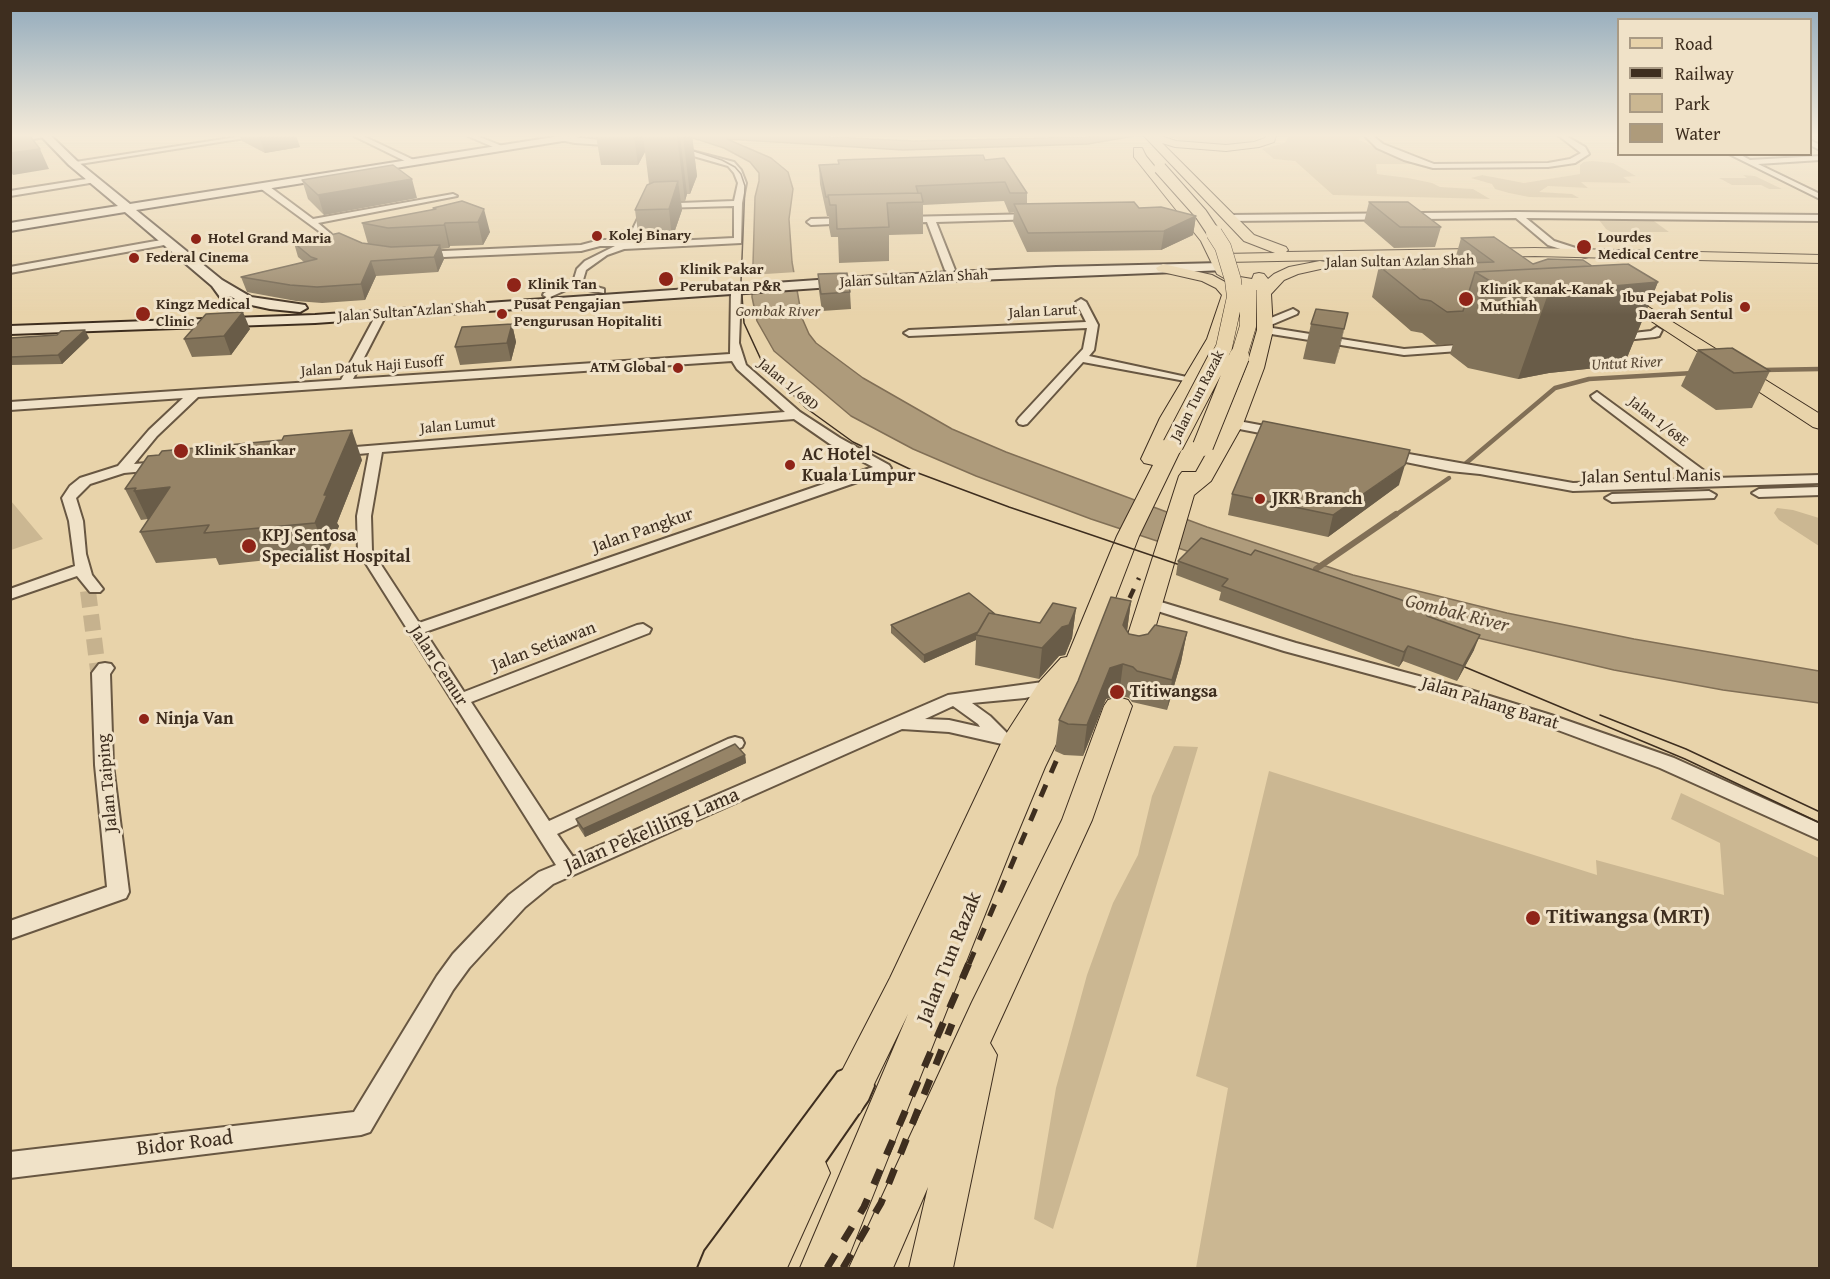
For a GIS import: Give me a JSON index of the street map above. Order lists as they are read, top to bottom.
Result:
{
  "streets": {
    "main road": ["Jalan Sultan Azlan Shah", "Jalan Tun Razak"],
    "street": [
      "Jalan Larut",
      "Jalan Datuk Haji Eusoff",
      "Jalan 1/68D",
      "Jalan 1/68E",
      "Jalan Lumut",
      "Jalan Sentul Manis",
      "Jalan Pangkur",
      "Jalan Setiawan",
      "Jalan Cemur",
      "Jalan Pahang Barat",
      "Jalan Taiping",
      "Jalan Pekeliling Lama",
      "Bidor Road"
    ]
  },
  "crossings": [
    ["Jalan Sultan Azlan Shah", "Jalan 1/68D"],
    ["Jalan Datuk Haji Eusoff", "Jalan 1/68D"],
    ["Jalan 1/68D", "Jalan Lumut"],
    ["Jalan 1/68D", "Jalan Pangkur"],
    ["Jalan Tun Razak", "Jalan Pahang Barat"],
    ["Jalan Tun Razak", "Jalan Pekeliling Lama"],
    ["Jalan 1/68E", "Jalan Sentul Manis"],
    ["Jalan Lumut", "Jalan Cemur"],
    ["Jalan Pangkur", "Jalan Cemur"],
    ["Jalan Setiawan", "Jalan Cemur"],
    ["Jalan Cemur", "Jalan Pekeliling Lama"],
    ["Jalan Pekeliling Lama", "Bidor Road"]
  ],
  "water": ["Gombak River", "Untut River"],
  "places": [
    "Kolej Binary",
    "Hotel Grand Maria",
    "Lourdes Medical Centre",
    "Federal Cinema",
    "Klinik Pakar Perubatan P&R",
    "Klinik Tan",
    "Klinik Kanak-Kanak Muthiah",
    "Ibu Pejabat Polis Daerah Sentul",
    "Kingz Medical Clinic",
    "Pusat Pengajian Pengurusan Hopitaliti",
    "ATM Global",
    "Klinik Shankar",
    "AC Hotel Kuala Lumpur",
    "JKR Branch",
    "KPJ Sentosa Specialist Hospital",
    "Titiwangsa",
    "Ninja Van",
    "Titiwangsa (MRT)"
  ],
  "legend": [
    "Road",
    "Railway",
    "Park",
    "Water"
  ]
}
